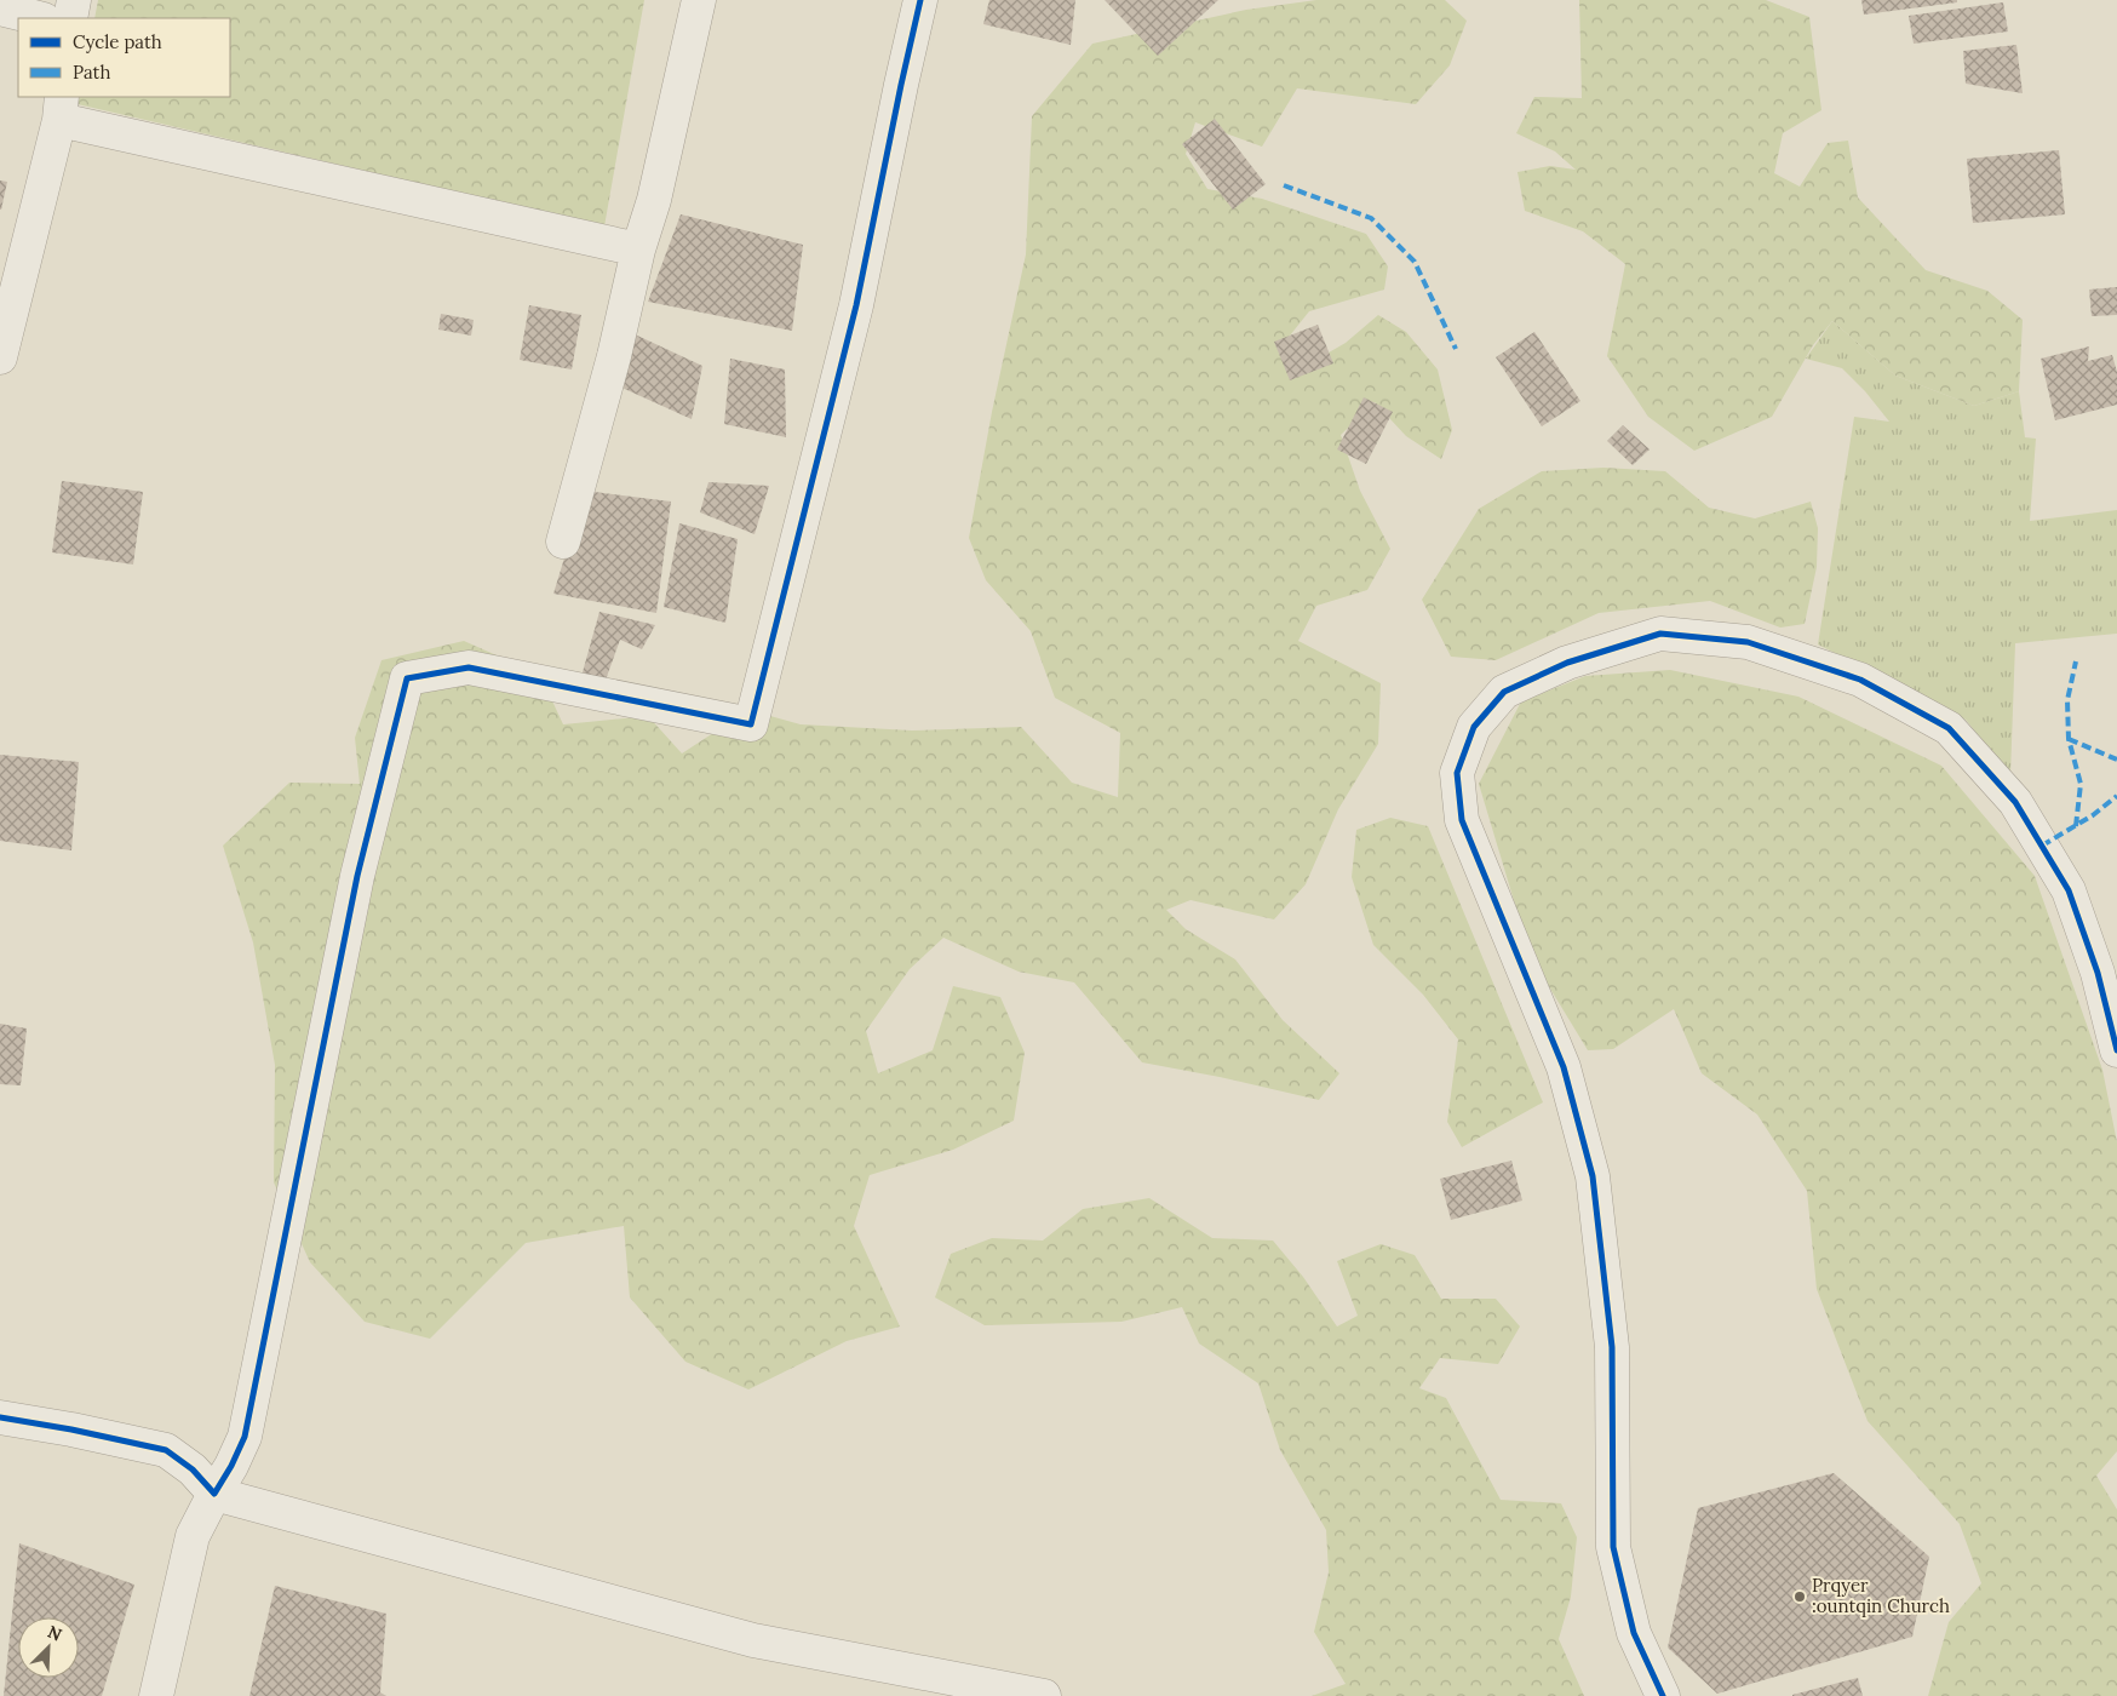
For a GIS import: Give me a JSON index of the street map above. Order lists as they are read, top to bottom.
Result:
{
  "places": ["Prqyer :ountqin Church"],
  "legend": ["Cycle path", "Path"],
  "north": "top right"
}
